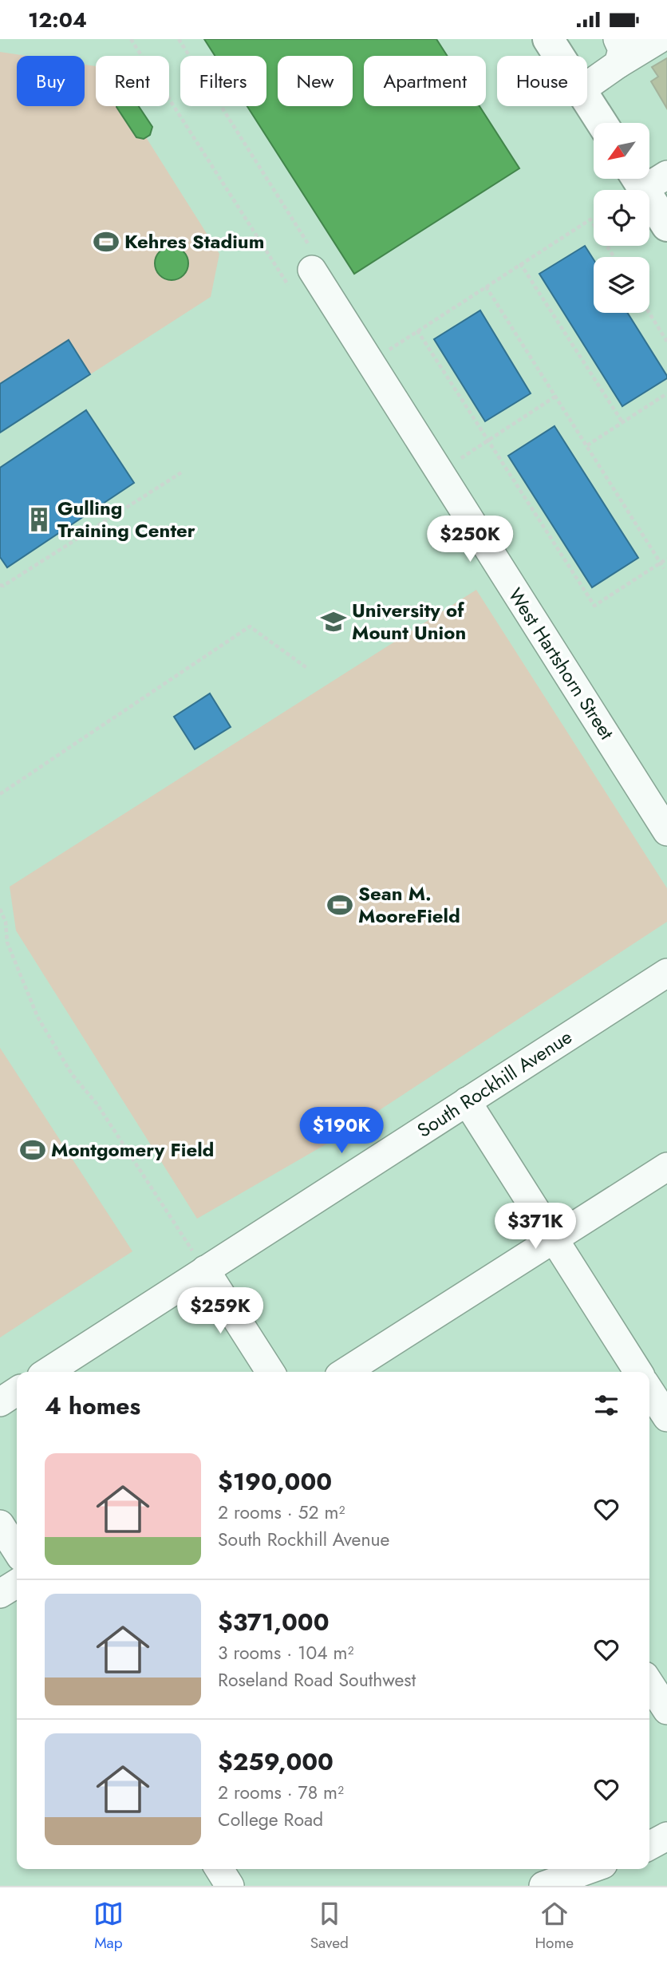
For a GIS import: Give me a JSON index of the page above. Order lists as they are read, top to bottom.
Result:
{
  "streets": {
    "street": ["West Hartshorn Street", "South Rockhill Avenue"]
  },
  "places": {
    "sports": ["Kehres Stadium", "Sean M. MooreField", "Montgomery Field"],
    "building": ["Gulling Training Center"],
    "school or university": ["University of Mount Union"]
  },
  "north": "bottom left",
  "page": {
    "status": "12:04",
    "chip": [
      "Buy",
      "Rent",
      "Filters",
      "New",
      "Apartment",
      "House"
    ],
    "price": [
      "$250K",
      "$190K",
      "$371K",
      "$259K"
    ],
    "heading": "4 homes",
    "list": [
      {
        "name": "$190,000",
        "note": "2 rooms · 52 m² · South Rockhill Avenue"
      },
      {
        "name": "$371,000",
        "note": "3 rooms · 104 m² · Roseland Road Southwest"
      },
      {
        "name": "$259,000",
        "note": "2 rooms · 78 m² · College Road"
      }
    ],
    "tabs": ["Map", "Saved", "Home"]
  }
}
